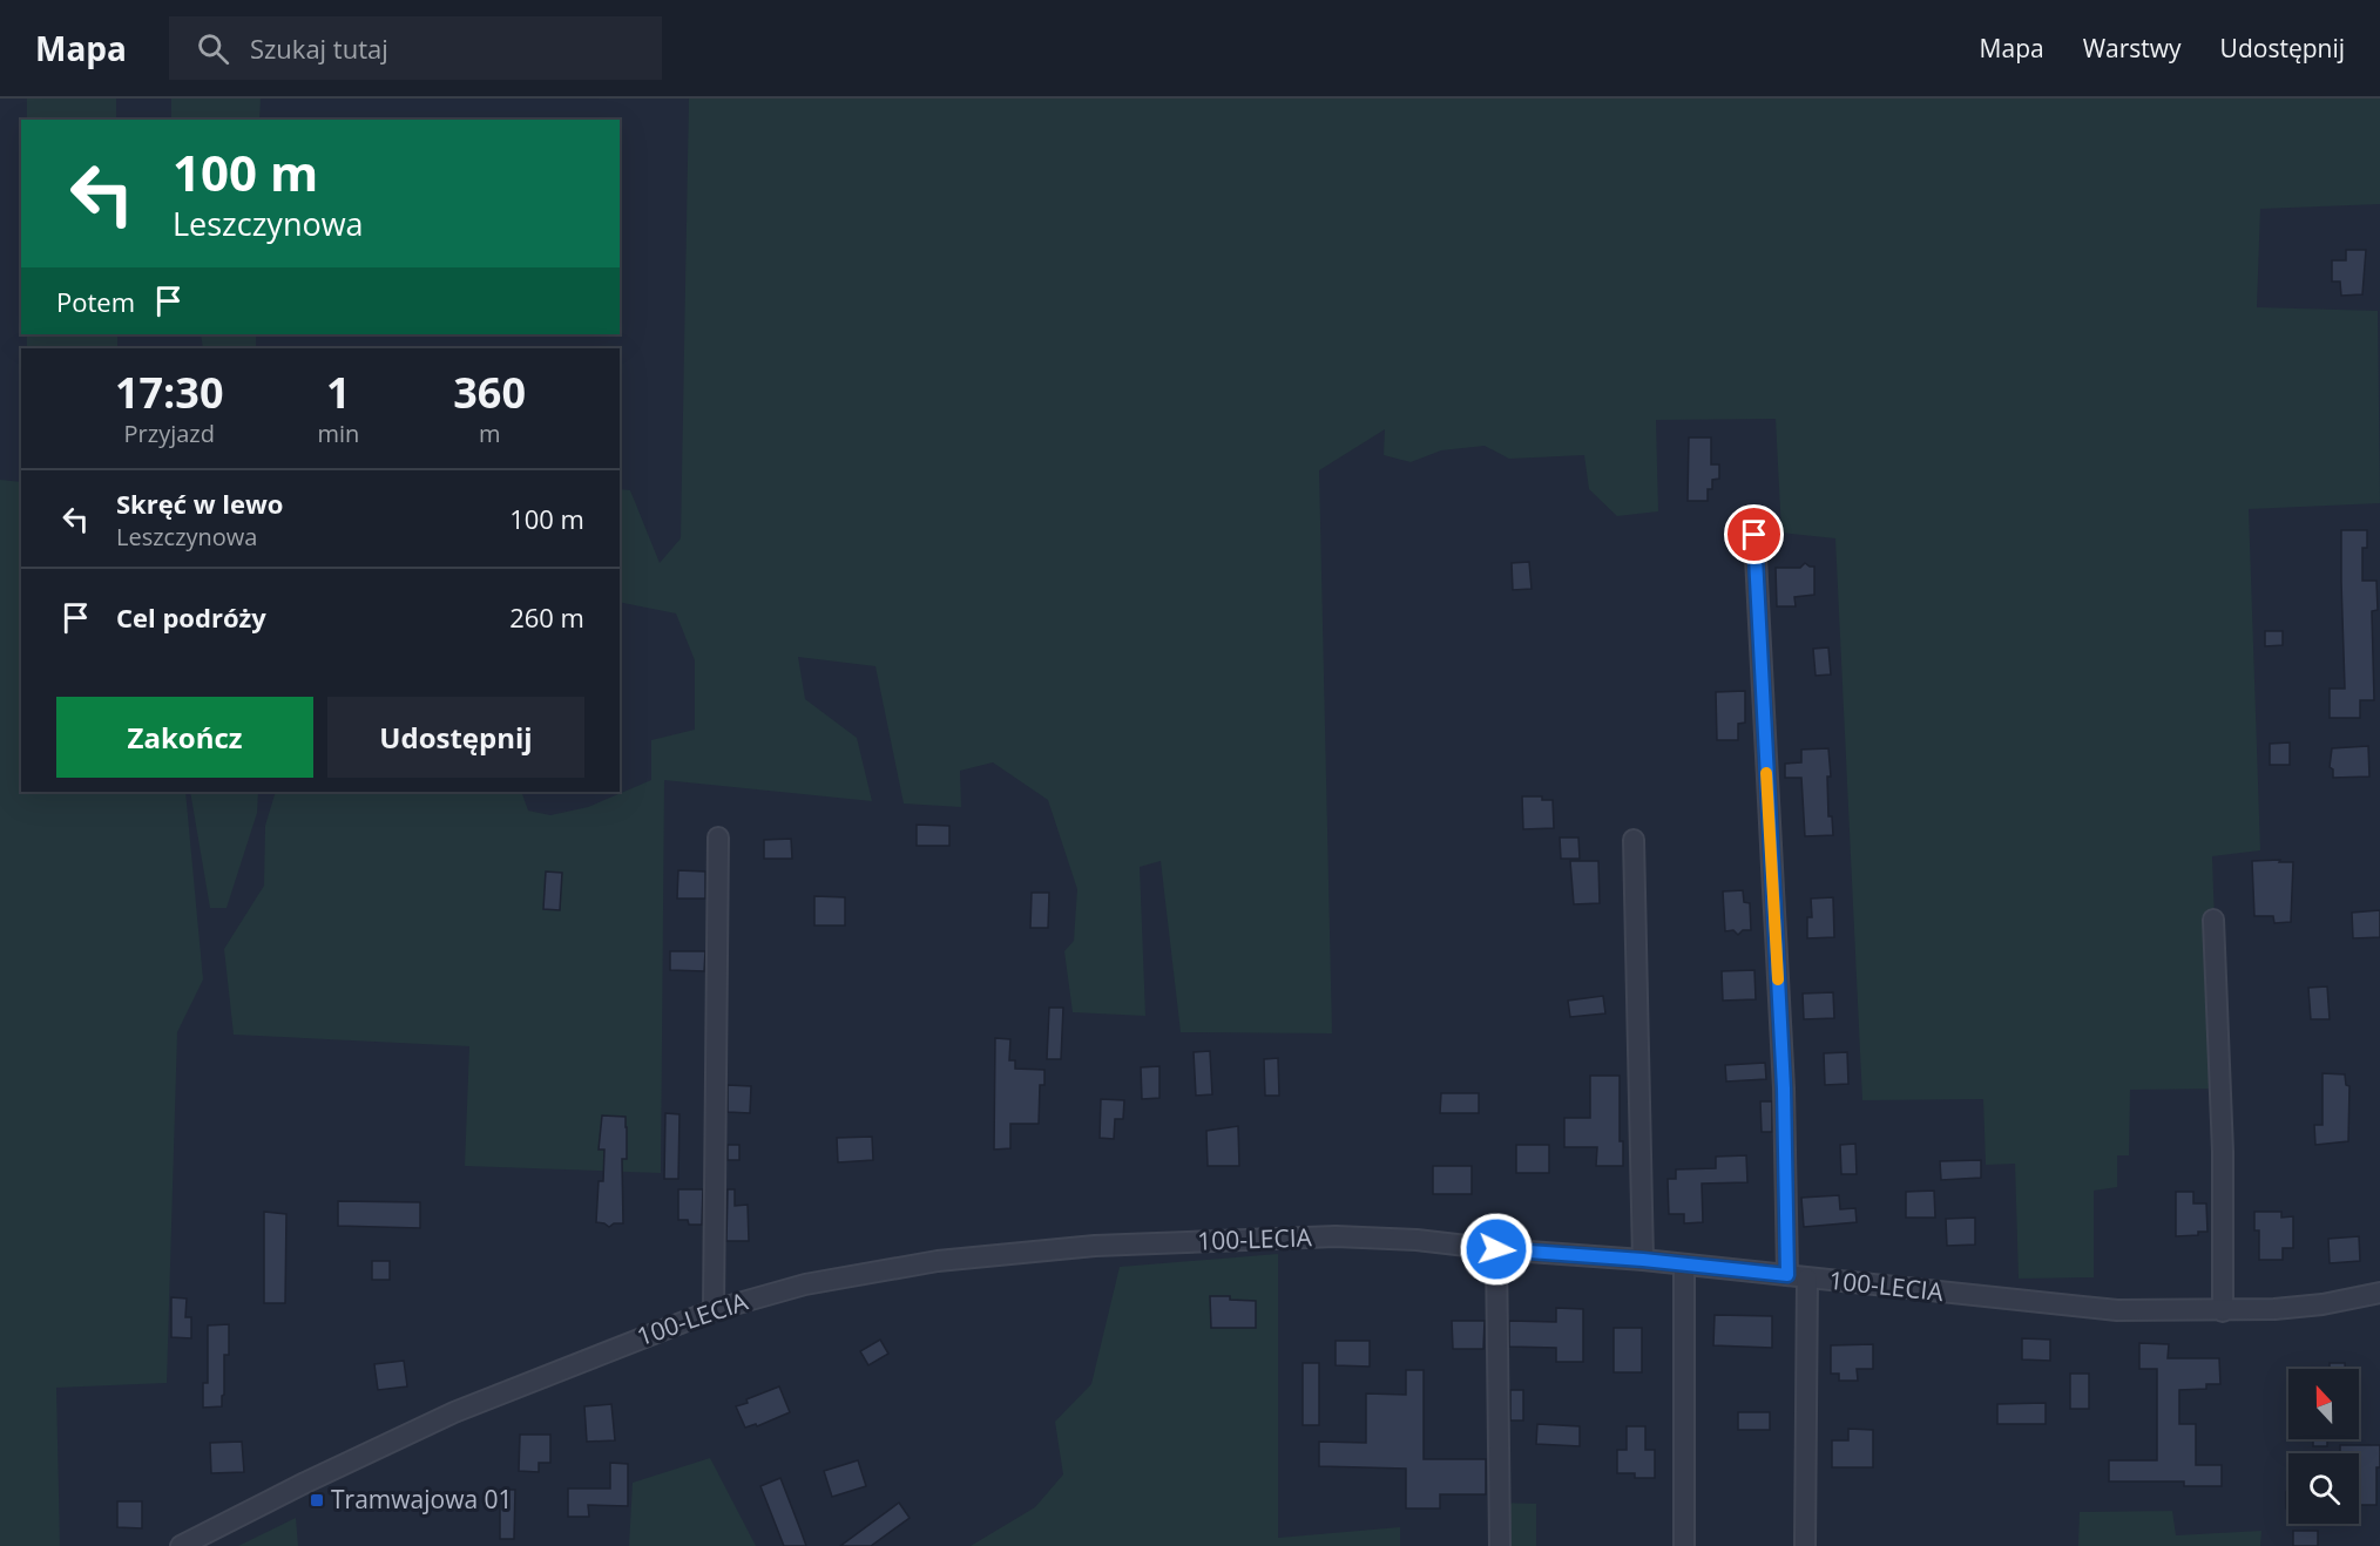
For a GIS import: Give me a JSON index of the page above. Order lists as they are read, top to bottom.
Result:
{
  "streets": {
    "street": ["100-LECIA"]
  },
  "places": {
    "transit": ["Tramwajowa 01"]
  },
  "north": "top",
  "page": {
    "header": "Mapa",
    "search": "Szukaj tutaj",
    "nav": ["Mapa", "Warstwy", "Udostępnij"],
    "turn": ["100 m", "Leszczynowa"],
    "then": "Potem",
    "eta": [
      "17:30",
      "Przyjazd",
      "1",
      "min",
      "360",
      "m"
    ],
    "list": [
      {
        "name": "Skręć w lewo",
        "note": "Leszczynowa",
        "value": "100 m"
      },
      {
        "name": "Cel podróży",
        "value": "260 m"
      }
    ],
    "buttons": ["Zakończ", "Udostępnij"]
  }
}
